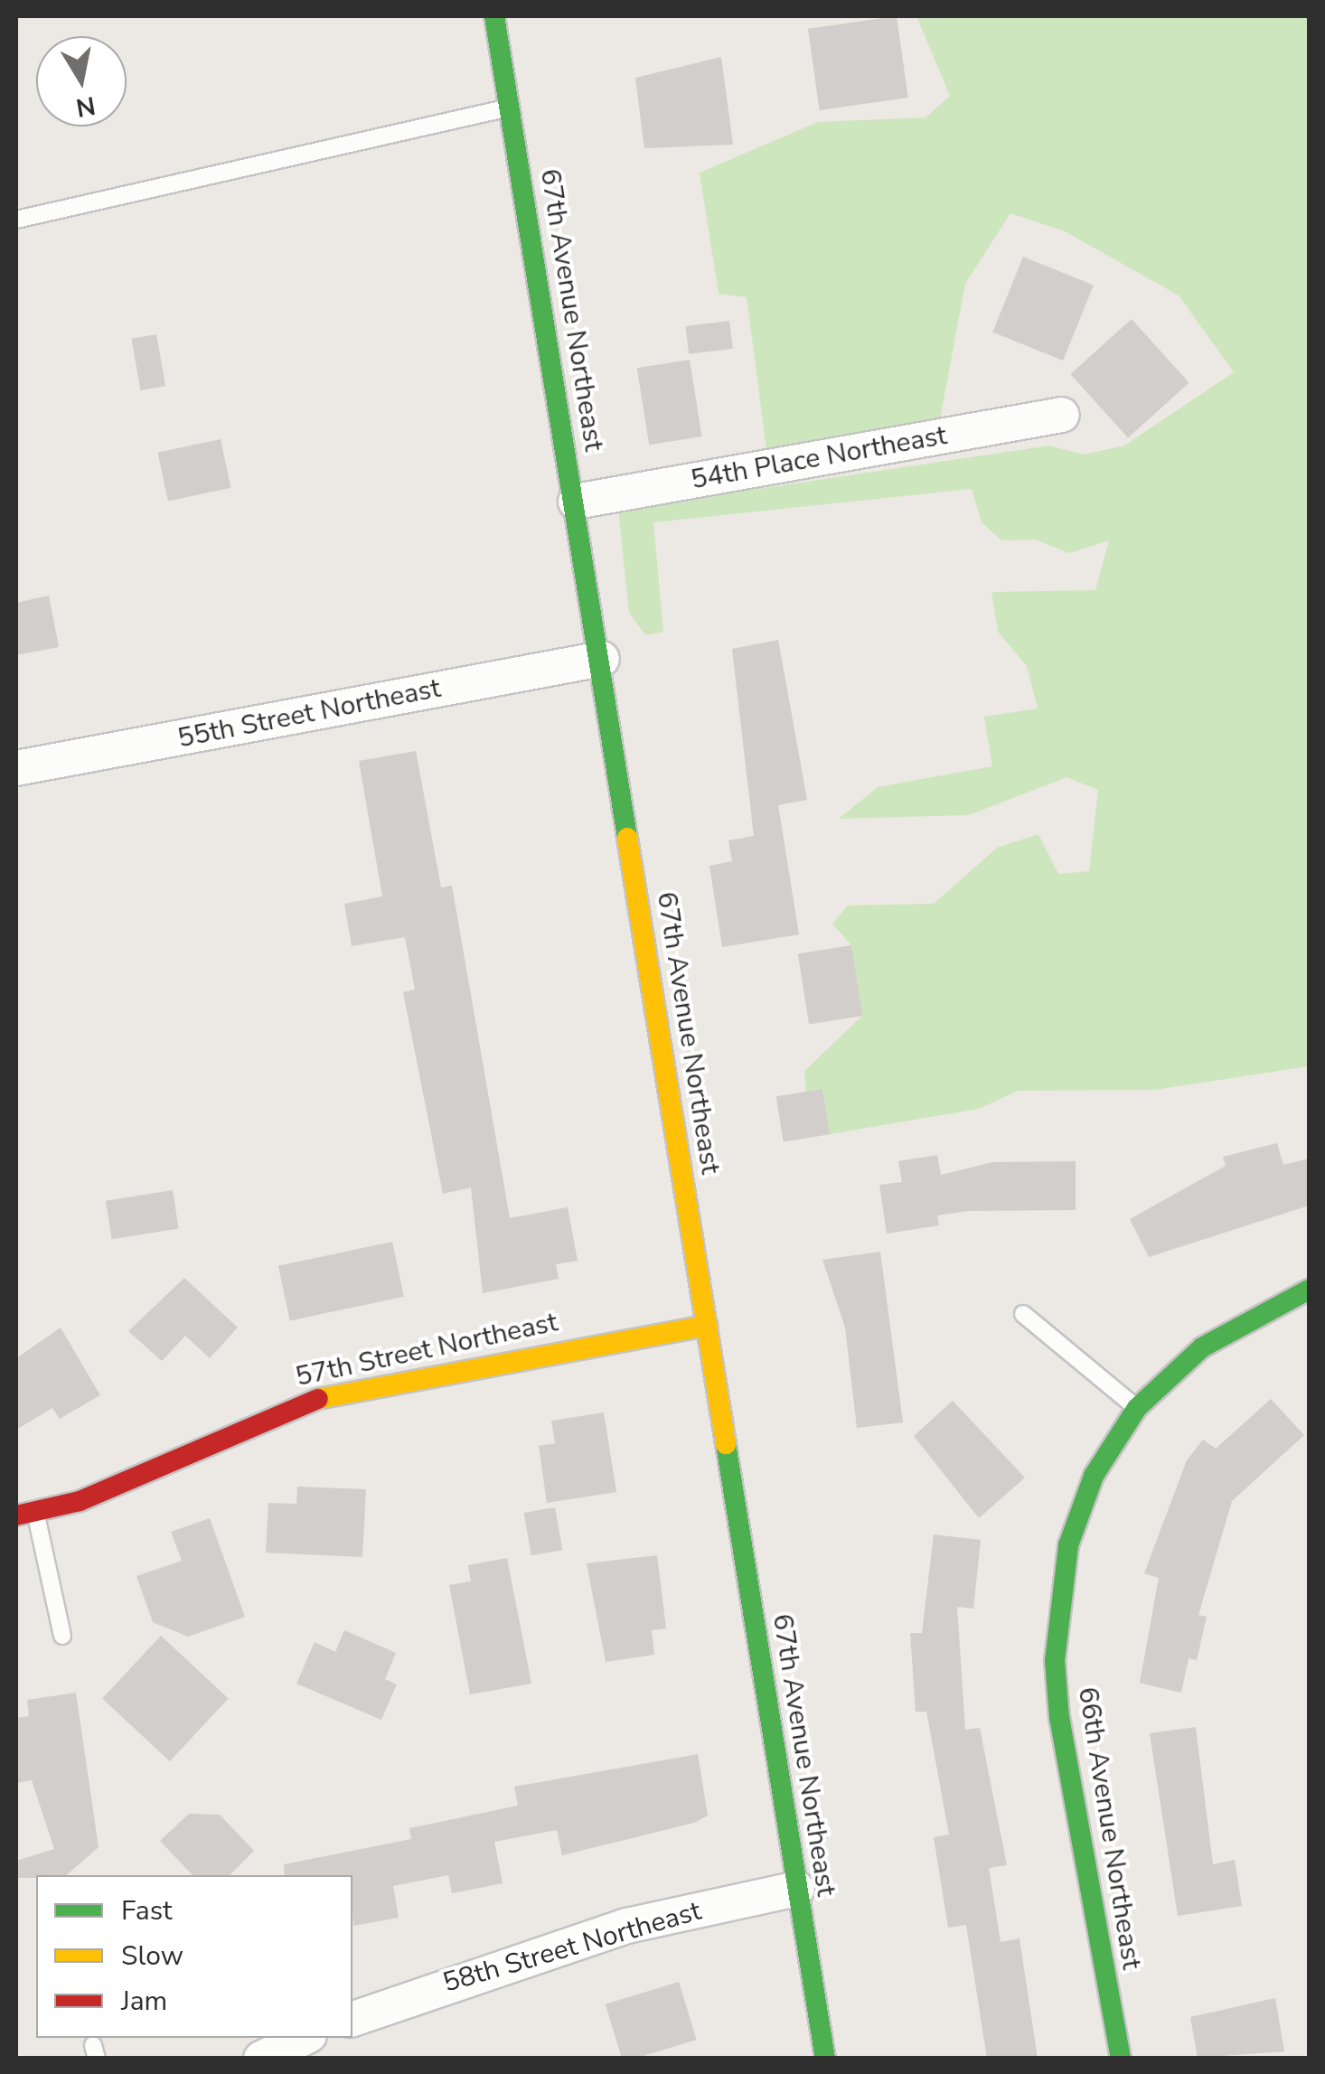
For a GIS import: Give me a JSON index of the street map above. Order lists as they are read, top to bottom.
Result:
{
  "streets": {
    "street": [
      "67th Avenue Northeast",
      "54th Place Northeast",
      "55th Street Northeast",
      "57th Street Northeast",
      "66th Avenue Northeast",
      "58th Street Northeast"
    ]
  },
  "crossings": [
    ["67th Avenue Northeast", "54th Place Northeast"],
    ["67th Avenue Northeast", "55th Street Northeast"],
    ["67th Avenue Northeast", "57th Street Northeast"],
    ["67th Avenue Northeast", "58th Street Northeast"]
  ],
  "legend": ["Fast", "Slow", "Jam"],
  "north": "bottom"
}
